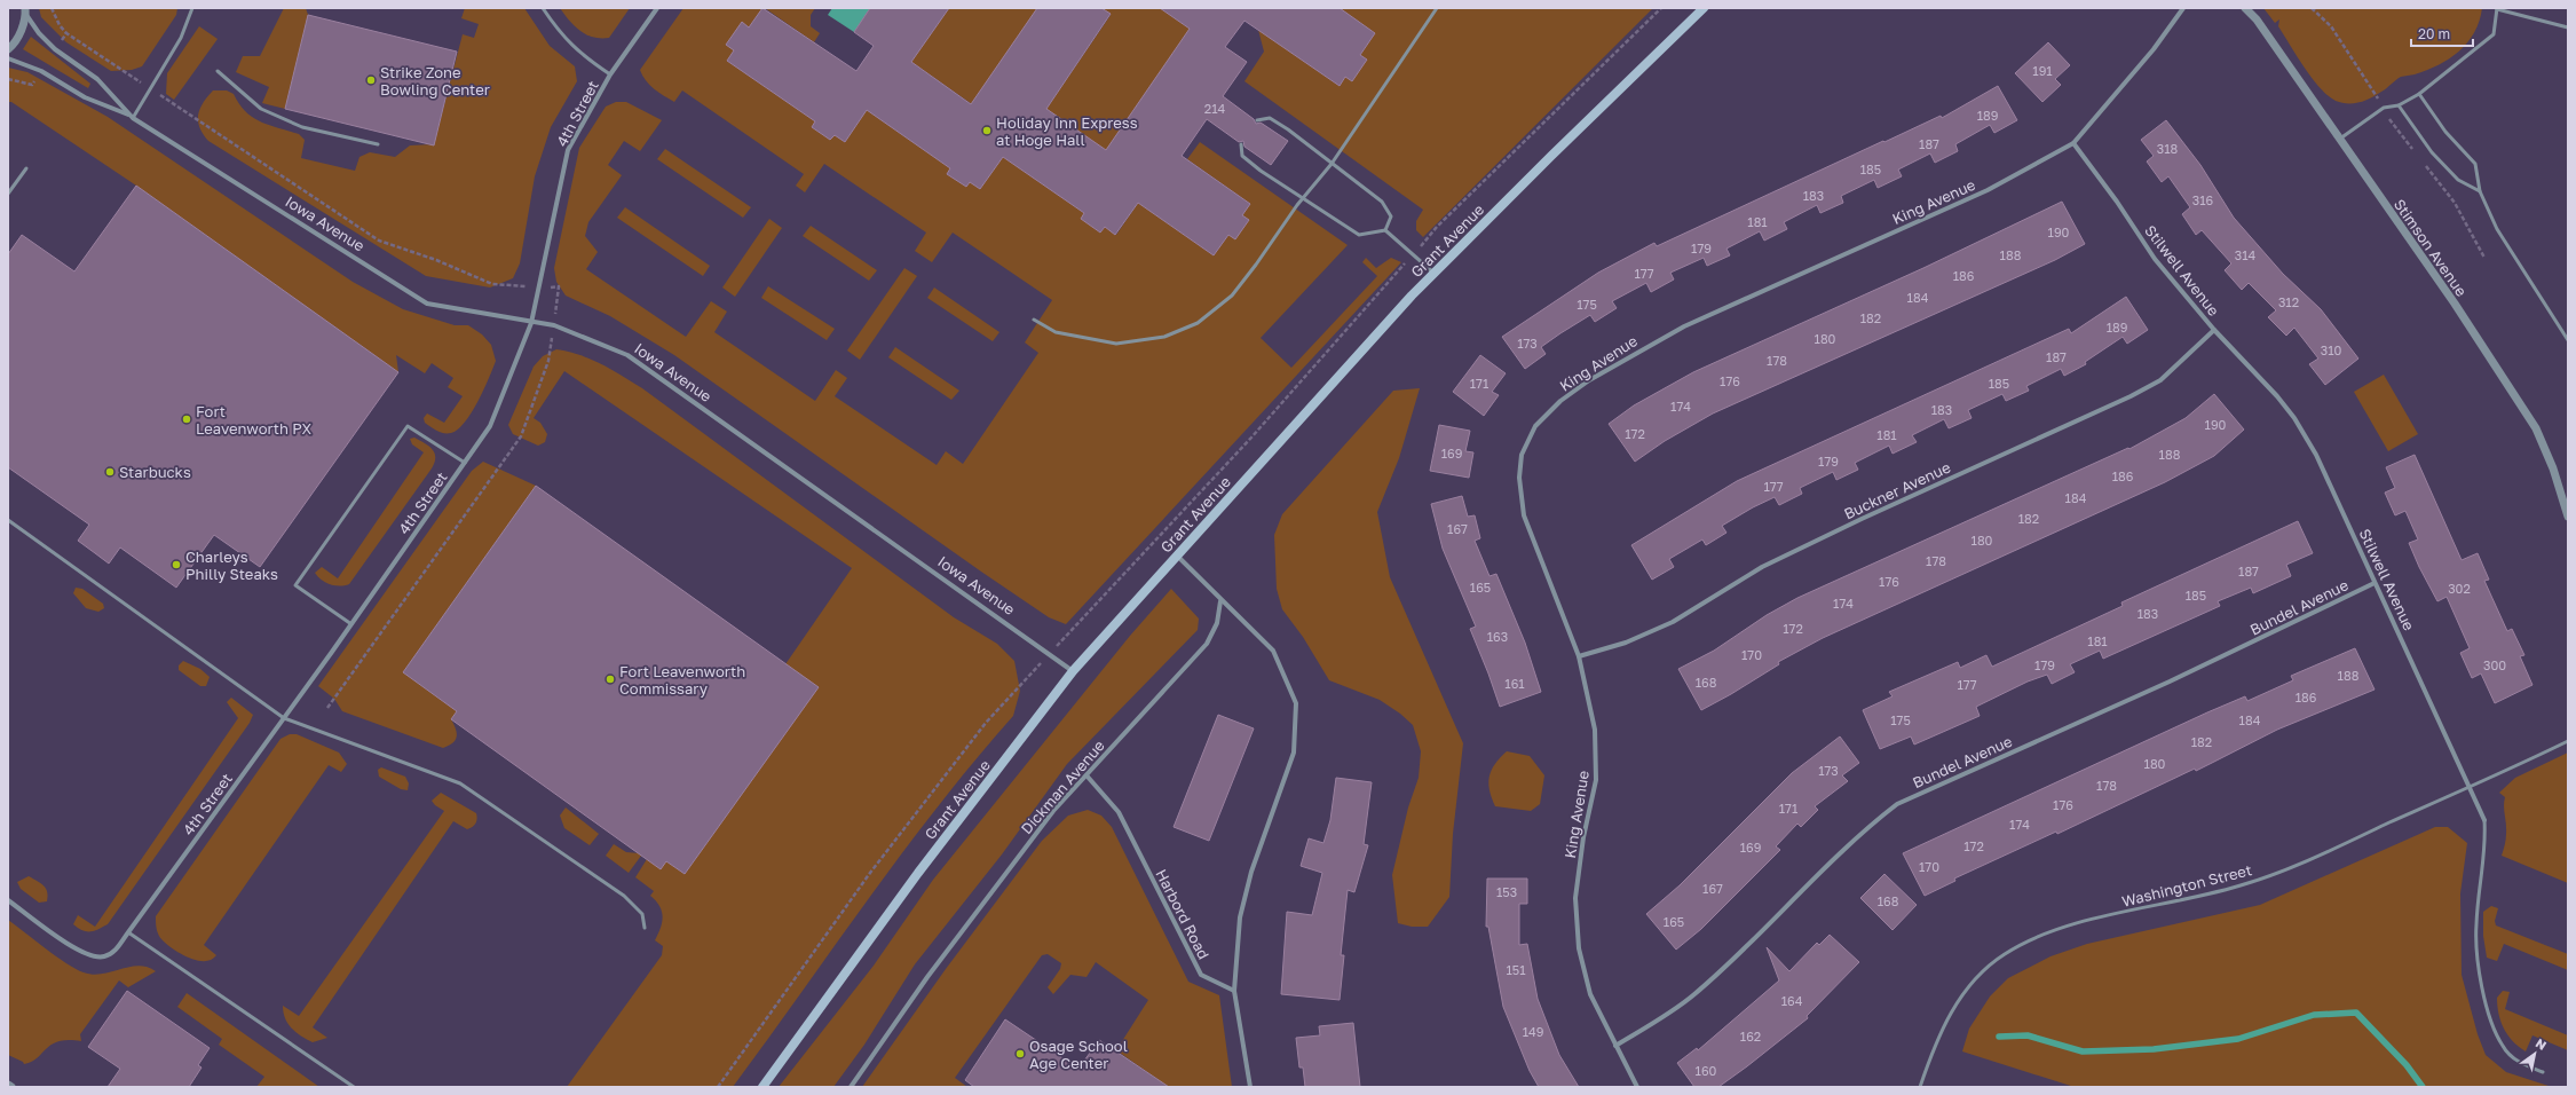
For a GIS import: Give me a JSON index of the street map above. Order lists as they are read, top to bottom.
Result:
{
  "streets": {
    "main road": ["Grant Avenue"],
    "street": [
      "4th Street",
      "King Avenue",
      "Iowa Avenue",
      "Stimson Avenue",
      "Stilwell Avenue",
      "Buckner Avenue",
      "Bundel Avenue",
      "Dickman Avenue",
      "Harbord Road"
    ],
    "lane": ["Washington Street"]
  },
  "crossings": [
    ["4th Street", "Iowa Avenue"],
    ["King Avenue", "Stilwell Avenue"],
    ["King Avenue", "Buckner Avenue"],
    ["King Avenue", "Bundel Avenue"],
    ["Iowa Avenue", "Grant Avenue"],
    ["Stilwell Avenue", "Buckner Avenue"],
    ["Stilwell Avenue", "Bundel Avenue"],
    ["Stilwell Avenue", "Washington Street"],
    ["Dickman Avenue", "Harbord Road"]
  ],
  "places": [
    "Strike Zone Bowling Center",
    "Holiday Inn Express at Hoge Hall",
    "Fort Leavenworth PX",
    "Starbucks",
    "Charleys Philly Steaks",
    "Fort Leavenworth Commissary",
    "Osage School Age Center"
  ],
  "house_numbers": [
    "191",
    "214",
    "189",
    "187",
    "318",
    "185",
    "183",
    "316",
    "181",
    "190",
    "179",
    "188",
    "314",
    "177",
    "186",
    "184",
    "312",
    "175",
    "182",
    "189",
    "180",
    "173",
    "310",
    "187",
    "178",
    "176",
    "171",
    "185",
    "174",
    "183",
    "190",
    "172",
    "181",
    "169",
    "188",
    "179",
    "186",
    "177",
    "184",
    "182",
    "167",
    "180",
    "178",
    "187",
    "176",
    "165",
    "302",
    "185",
    "174",
    "183",
    "172",
    "163",
    "181",
    "170",
    "179",
    "300",
    "188",
    "168",
    "161",
    "177",
    "186",
    "175",
    "184",
    "182",
    "180",
    "173",
    "178",
    "176",
    "171",
    "174",
    "172",
    "169",
    "170",
    "167",
    "153",
    "168",
    "165",
    "151",
    "164",
    "149",
    "162",
    "160"
  ],
  "scale_bar": "20 m",
  "north": "top right"
}
